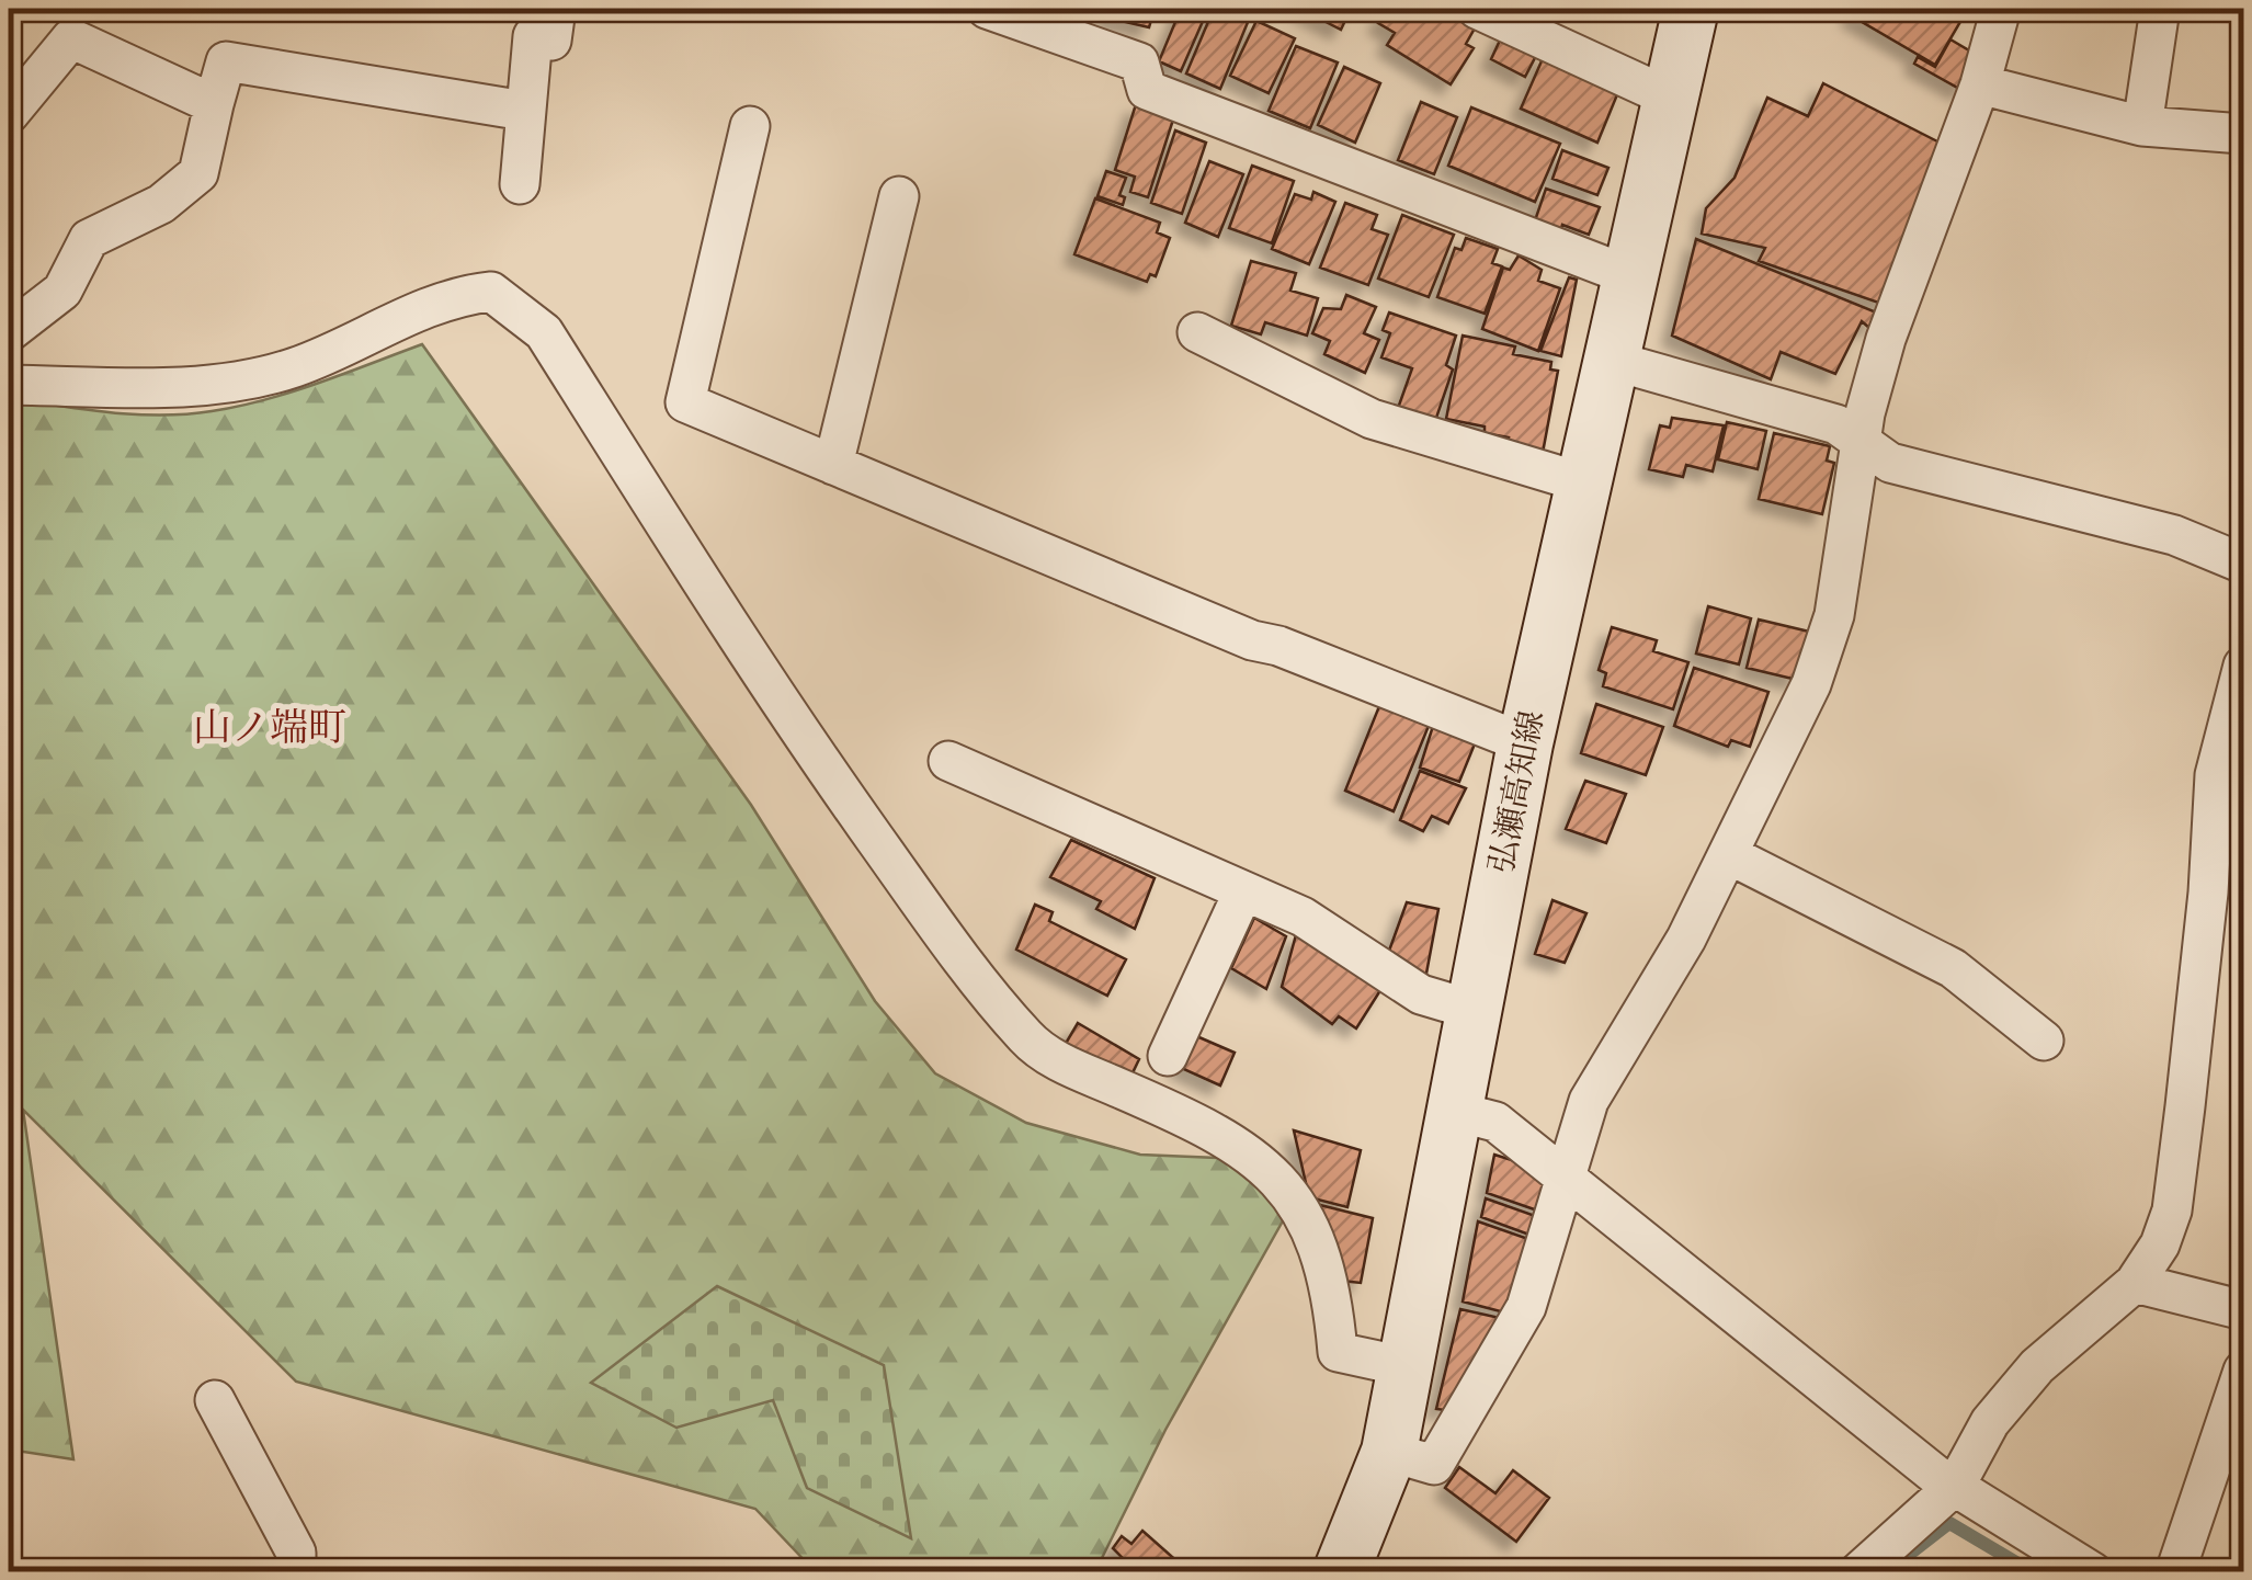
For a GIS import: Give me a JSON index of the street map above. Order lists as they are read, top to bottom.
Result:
{
  "streets": {
    "main road": ["弘瀬高知線"]
  },
  "districts": ["山ノ端町"]
}
